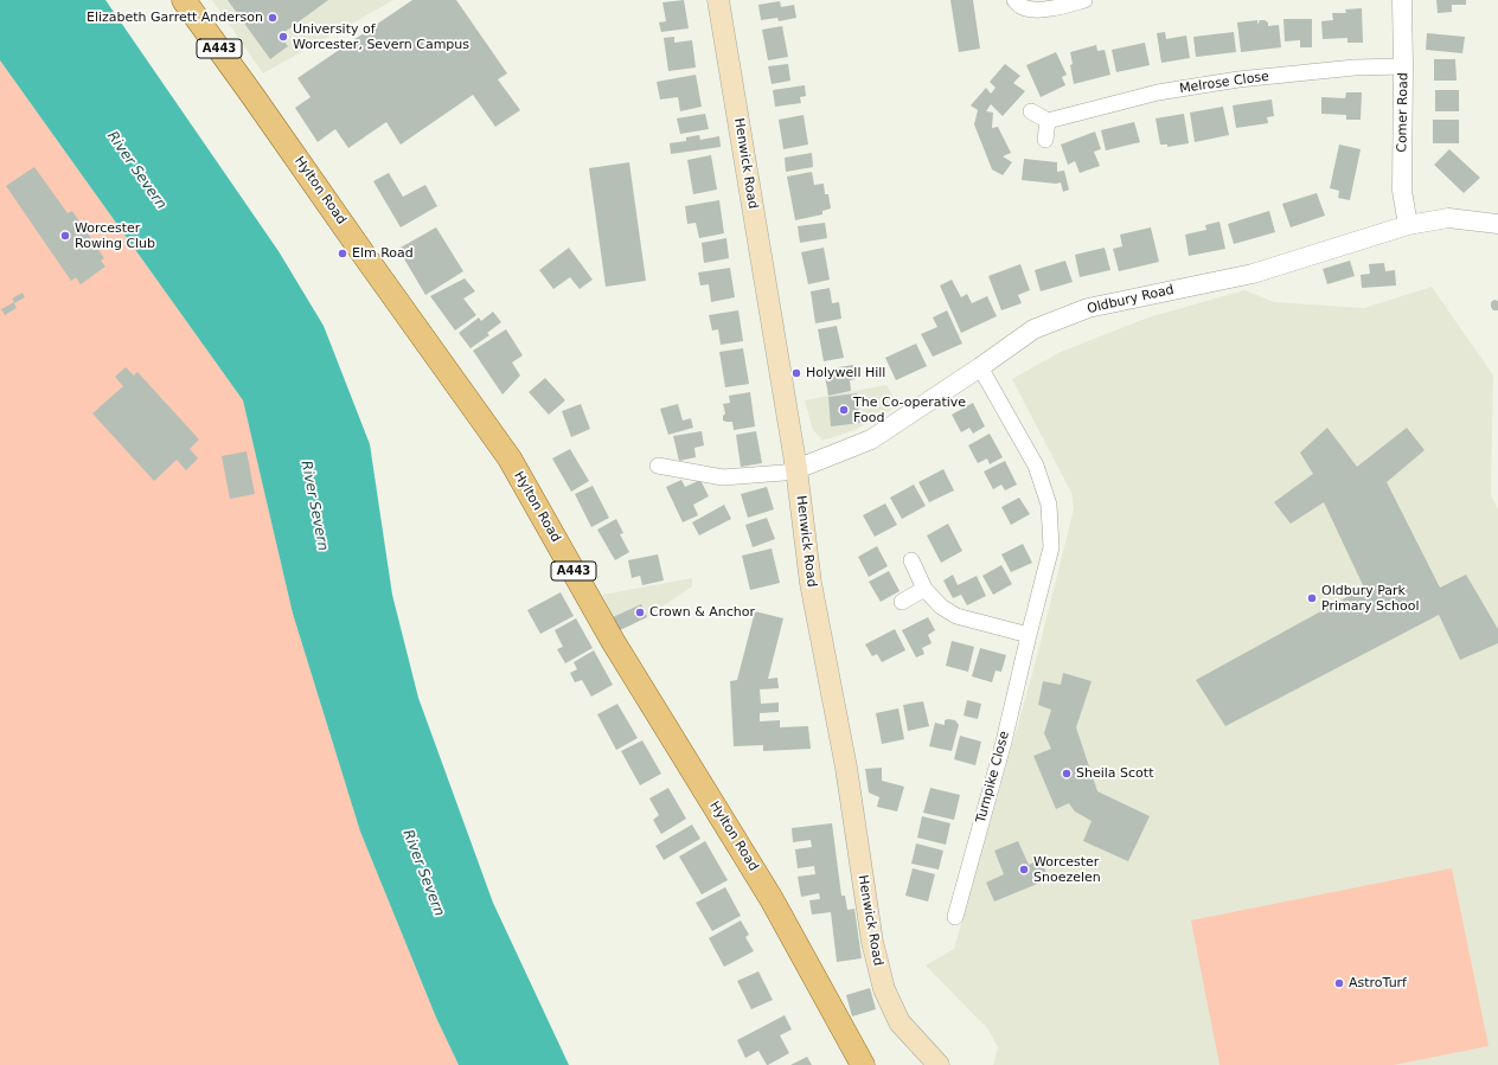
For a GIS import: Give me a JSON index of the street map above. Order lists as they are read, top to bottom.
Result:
{
  "streets": {
    "main road": ["A443", "Henwick Road", "Hylton Road"],
    "street": [
      "Melrose Close",
      "Comer Road",
      "Oldbury Road",
      "Turnpike Close"
    ]
  },
  "crossings": [
    ["Melrose Close", "Comer Road"],
    ["Comer Road", "Oldbury Road"],
    ["Henwick Road", "Oldbury Road"],
    ["Oldbury Road", "Turnpike Close"]
  ],
  "water": ["River Severn"],
  "places": [
    "Elizabeth Garrett Anderson",
    "University of Worcester, Severn Campus",
    "Worcester Rowing Club",
    "Elm Road",
    "Holywell Hill",
    "The Co-operative Food",
    "Oldbury Park Primary School",
    "Crown & Anchor",
    "Sheila Scott",
    "Worcester Snoezelen",
    "AstroTurf"
  ]
}
